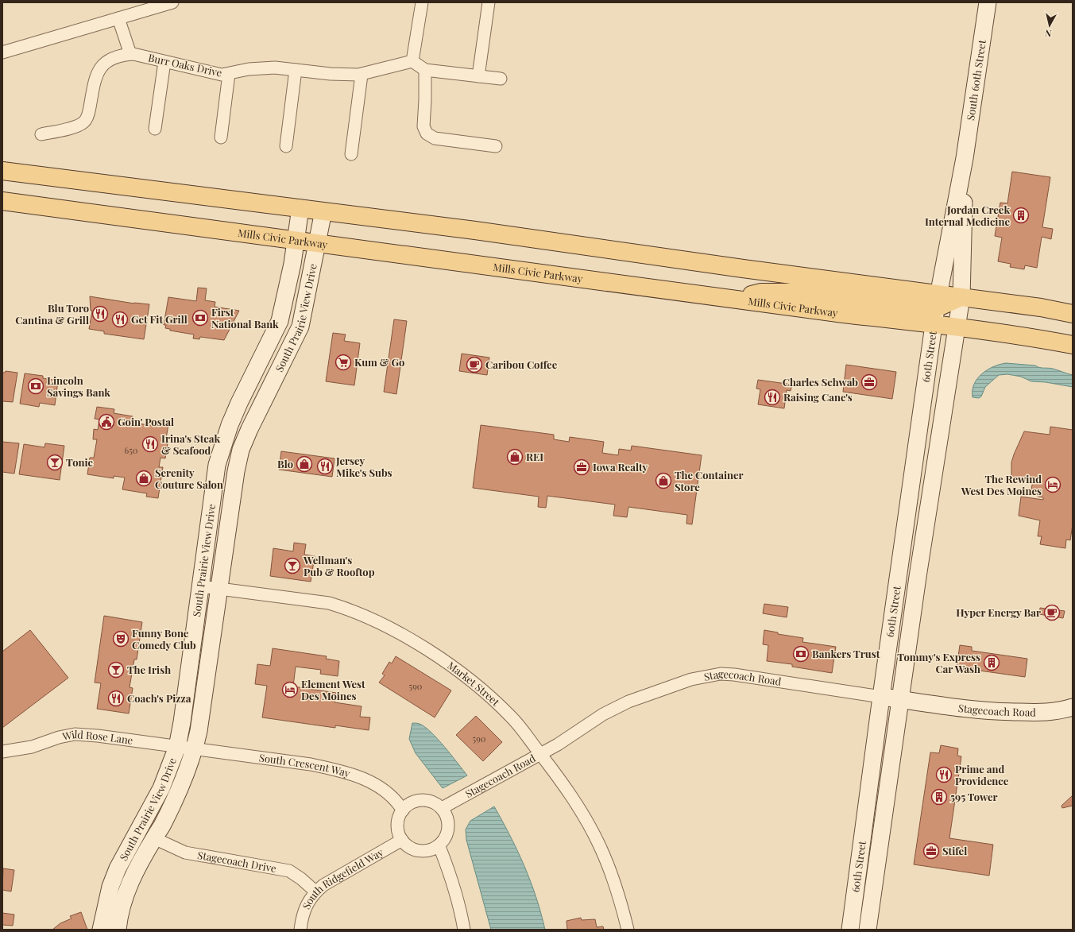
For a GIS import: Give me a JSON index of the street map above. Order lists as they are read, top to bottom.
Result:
{
  "streets": {
    "main road": ["Mills Civic Parkway"],
    "street": [
      "Burr Oaks Drive",
      "South 60th Street",
      "South Prairie View Drive",
      "60th Street",
      "Stagecoach Road",
      "Market Street",
      "Wild Rose Lane",
      "South Crescent Way",
      "Stagecoach Drive",
      "South Ridgefield Way"
    ]
  },
  "crossings": [
    ["South 60th Street", "Mills Civic Parkway"],
    ["South 60th Street", "60th Street"],
    ["Mills Civic Parkway", "South Prairie View Drive"],
    ["Mills Civic Parkway", "60th Street"],
    ["South Prairie View Drive", "Market Street"],
    ["South Prairie View Drive", "Wild Rose Lane"],
    ["South Prairie View Drive", "South Crescent Way"],
    ["South Prairie View Drive", "Stagecoach Drive"],
    ["60th Street", "Stagecoach Road"],
    ["Stagecoach Road", "Market Street"],
    ["Stagecoach Road", "South Crescent Way"],
    ["Stagecoach Road", "South Ridgefield Way"],
    ["Wild Rose Lane", "South Crescent Way"],
    ["South Crescent Way", "South Ridgefield Way"],
    ["Stagecoach Drive", "South Ridgefield Way"]
  ],
  "places": {
    "building": ["Jordan Creek Internal Medicine", "Tommy's Express Car Wash", "595 Tower"],
    "restaurant": [
      "Blu Toro Cantina & Grill",
      "Get Fit Grill",
      "Raising Cane's",
      "Irina's Steak & Seafood",
      "Jersey Mike's Subs",
      "Coach's Pizza",
      "Prime and Providence"
    ],
    "bank": ["First National Bank", "Lincoln Savings Bank", "Bankers Trust"],
    "supermarket": ["Kum & Go"],
    "cafe": ["Caribou Coffee", "Hyper Energy Bar"],
    "office": ["Charles Schwab", "Iowa Realty", "Stifel"],
    "public building": ["Goin' Postal"],
    "shop": [
      "REI",
      "Blo",
      "Serenity Couture Salon",
      "The Container Store"
    ],
    "bar": ["Tonic", "Wellman's Pub & Rooftop", "The Irish"],
    "hotel": ["The Rewind West Des Moines", "Element West Des Moines"],
    "theatre": ["Funny Bone Comedy Club"]
  },
  "house_numbers": ["650", "590", "590"],
  "north": "bottom"
}
